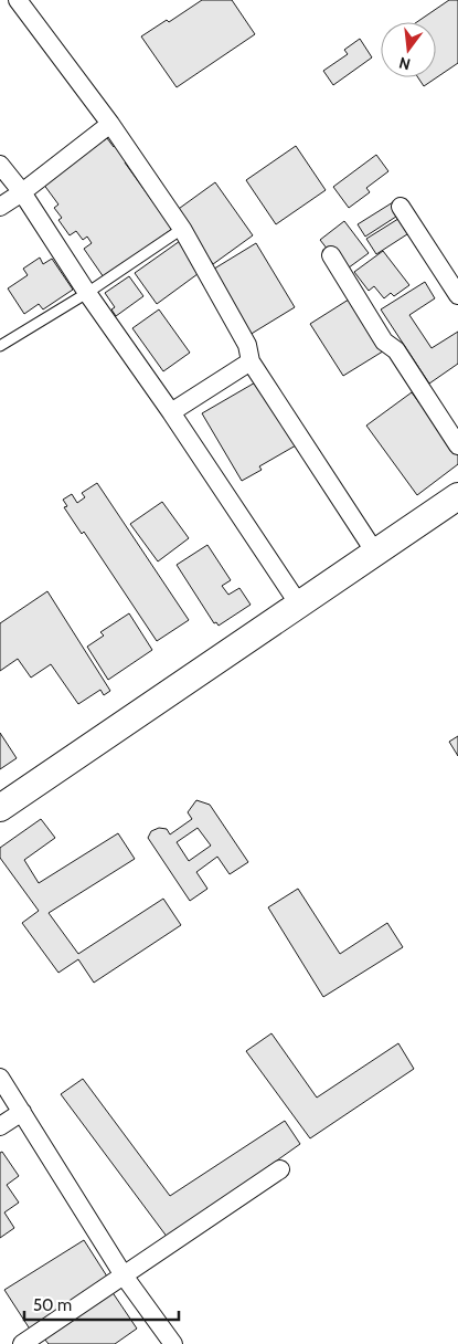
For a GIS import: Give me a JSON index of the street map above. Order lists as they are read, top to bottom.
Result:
{
  "scale_bar": "50 m",
  "north": "bottom"
}
